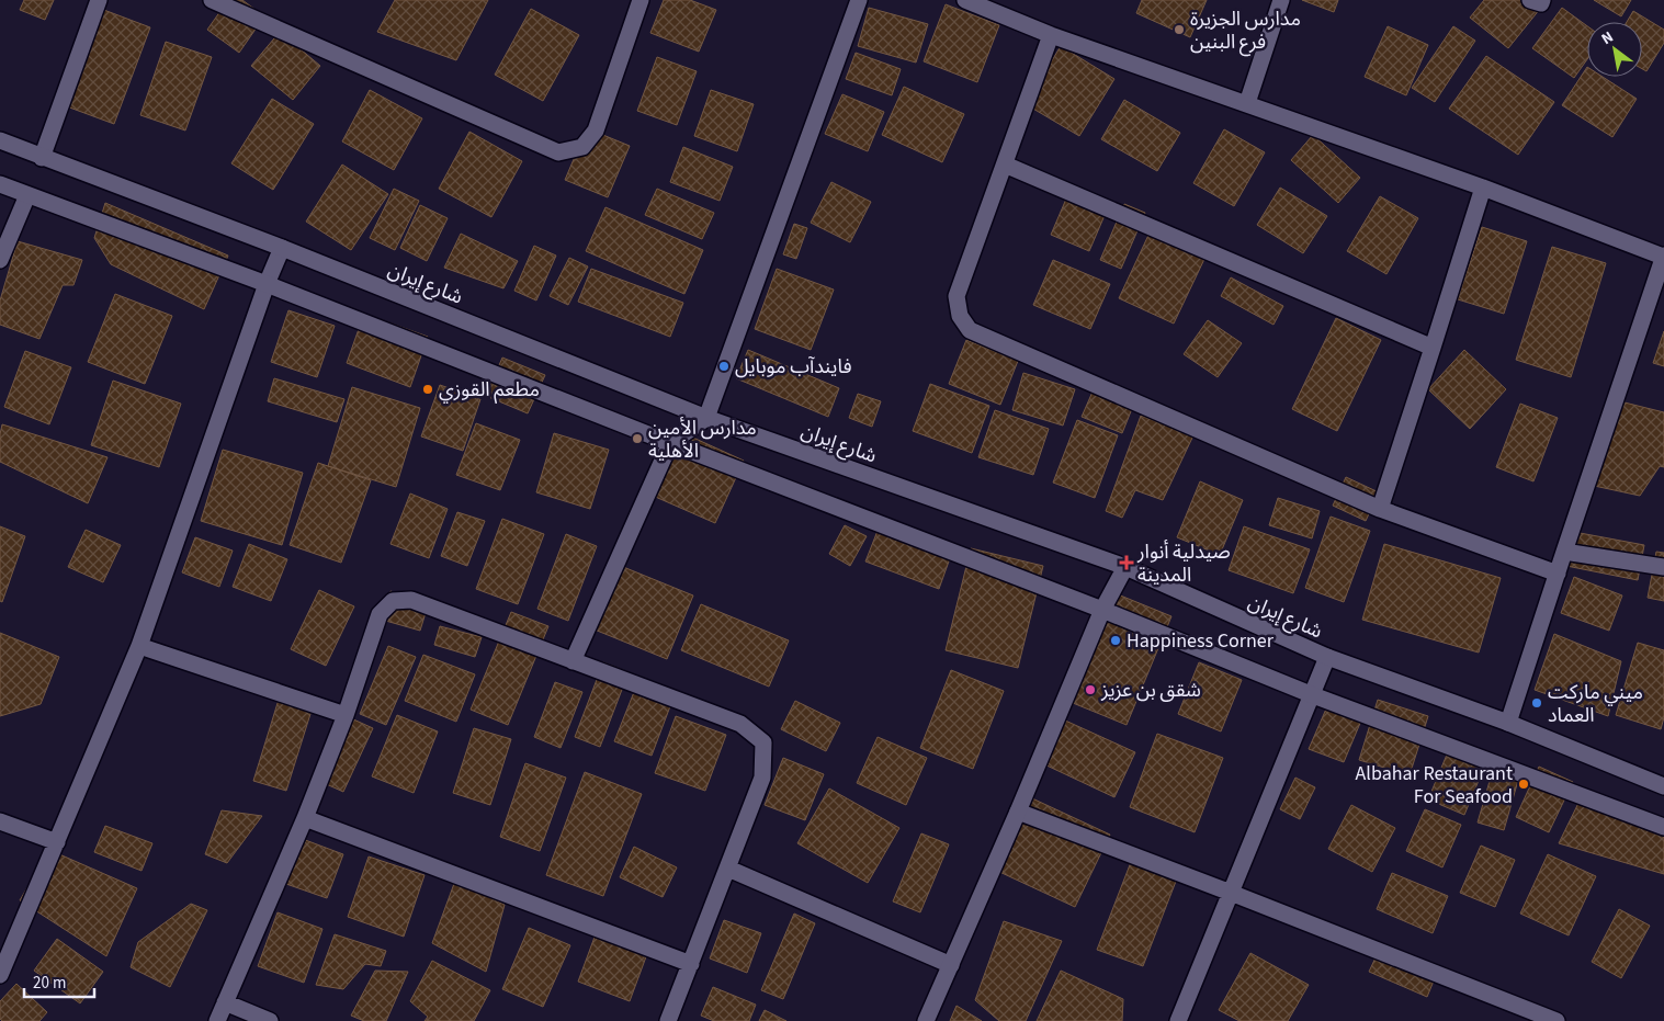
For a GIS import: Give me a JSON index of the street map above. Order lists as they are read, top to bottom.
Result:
{
  "streets": {
    "street": ["شارع إيران"]
  },
  "places": {
    "other": [
      "مدارس الجزيرة فرع البنين",
      "فايندآب موبايل",
      "مطعم القوزي",
      "مدارس الأمين الأهلية",
      "Happiness Corner",
      "شقق بن عزيز",
      "ميني ماركت العماد",
      "Albahar Restaurant For Seafood"
    ],
    "health": ["صيدلية أنوار المدينة"]
  },
  "scale_bar": "20 m",
  "north": "top left"
}
